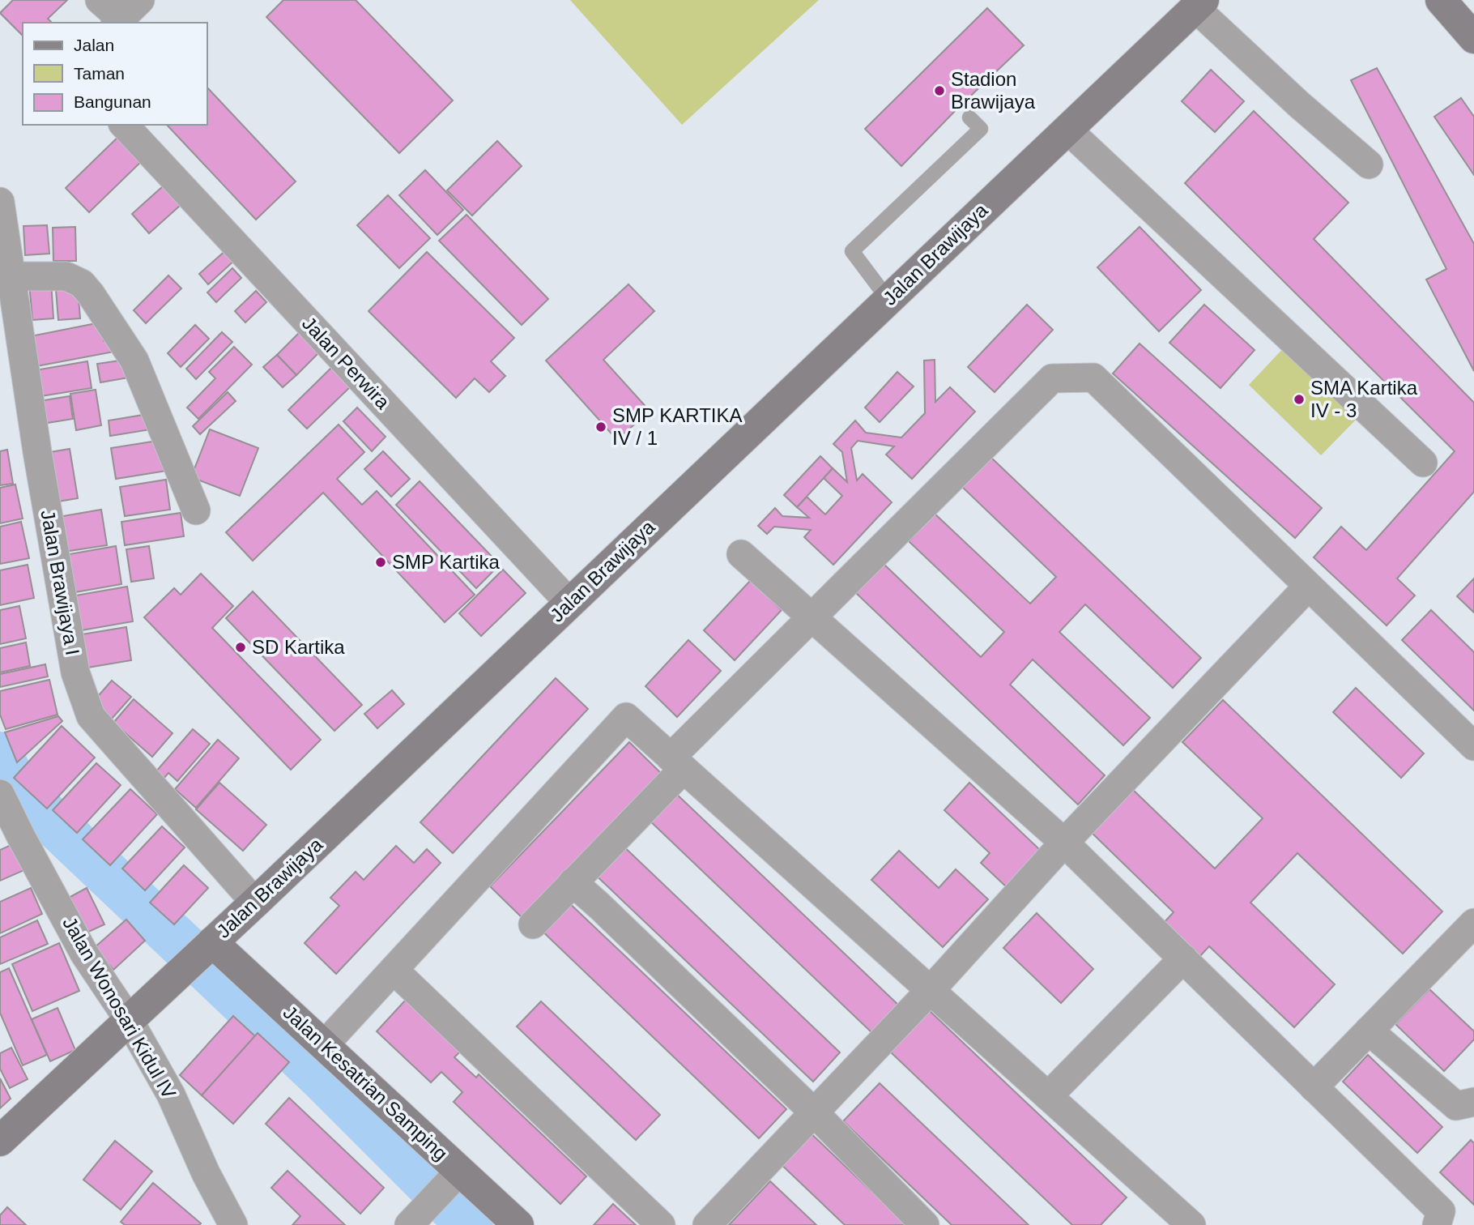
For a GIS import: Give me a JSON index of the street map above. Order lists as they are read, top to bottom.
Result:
{
  "streets": {
    "street": [
      "Jalan Brawijaya",
      "Jalan Perwira",
      "Jalan Brawijaya I",
      "Jalan Wonosari Kidul IV",
      "Jalan Kesatrian Samping"
    ]
  },
  "crossings": [
    ["Jalan Brawijaya", "Jalan Perwira"],
    ["Jalan Brawijaya", "Jalan Brawijaya I"],
    ["Jalan Brawijaya", "Jalan Wonosari Kidul IV"],
    ["Jalan Brawijaya", "Jalan Kesatrian Samping"]
  ],
  "places": [
    "Stadion Brawijaya",
    "SMA Kartika IV - 3",
    "SMP KARTIKA IV / 1",
    "SMP Kartika",
    "SD Kartika"
  ],
  "legend": ["Jalan", "Taman", "Bangunan"]
}
